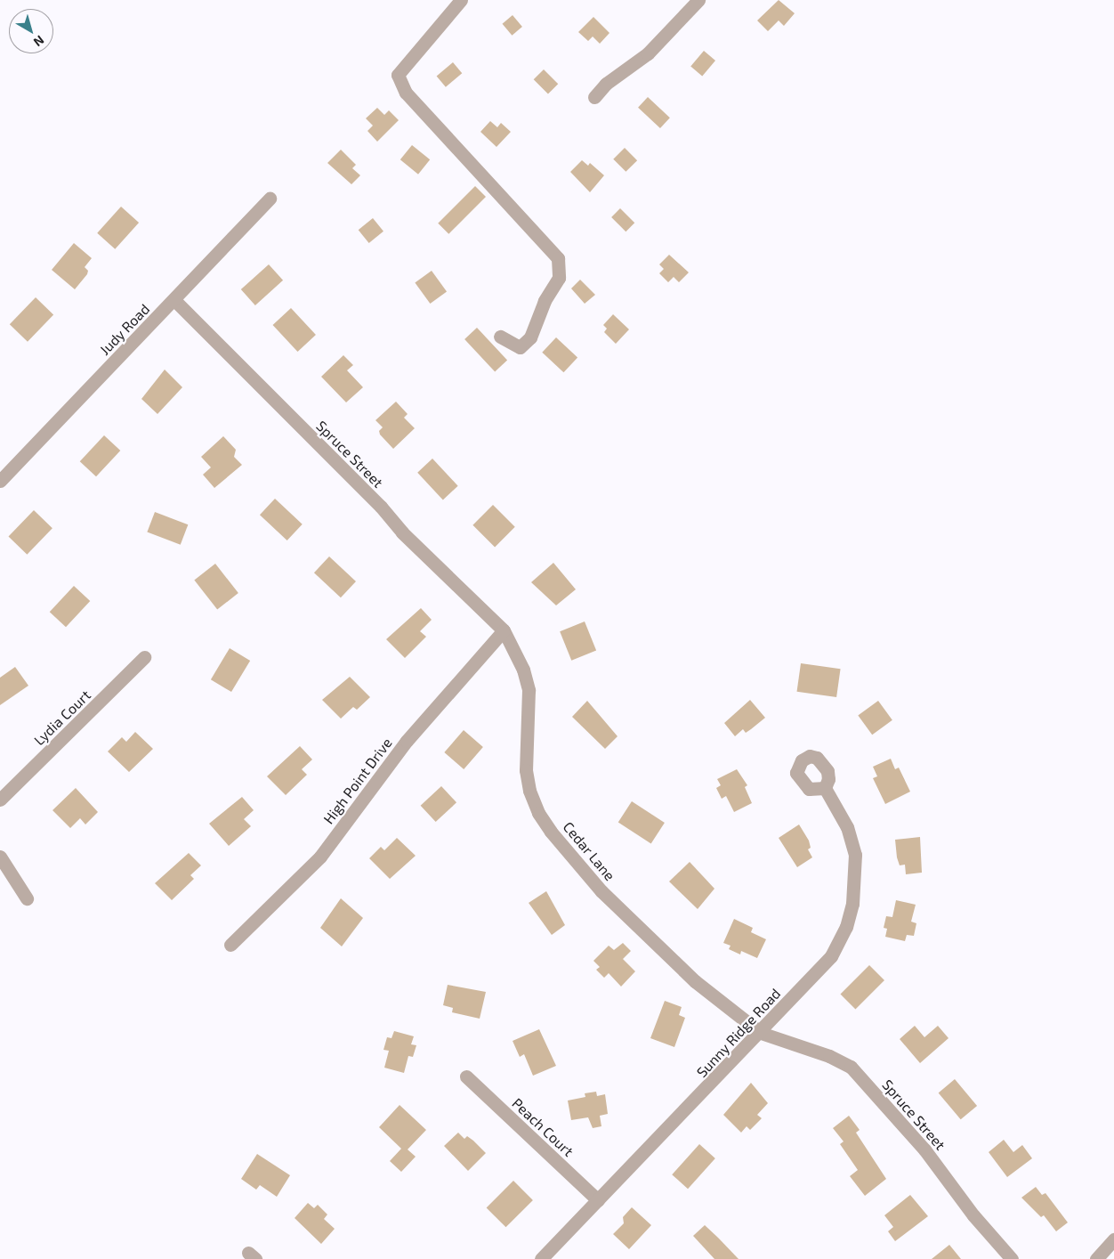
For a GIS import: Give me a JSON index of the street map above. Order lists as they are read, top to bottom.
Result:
{
  "streets": {
    "street": [
      "Judy Road",
      "Spruce Street",
      "Lydia Court",
      "High Point Drive",
      "Cedar Lane",
      "Sunny Ridge Road",
      "Peach Court"
    ]
  },
  "crossings": [
    ["Judy Road", "Spruce Street"],
    ["Spruce Street", "High Point Drive"],
    ["Spruce Street", "Cedar Lane"],
    ["Spruce Street", "Sunny Ridge Road"],
    ["High Point Drive", "Cedar Lane"],
    ["Cedar Lane", "Sunny Ridge Road"],
    ["Sunny Ridge Road", "Peach Court"]
  ],
  "north": "bottom right"
}
